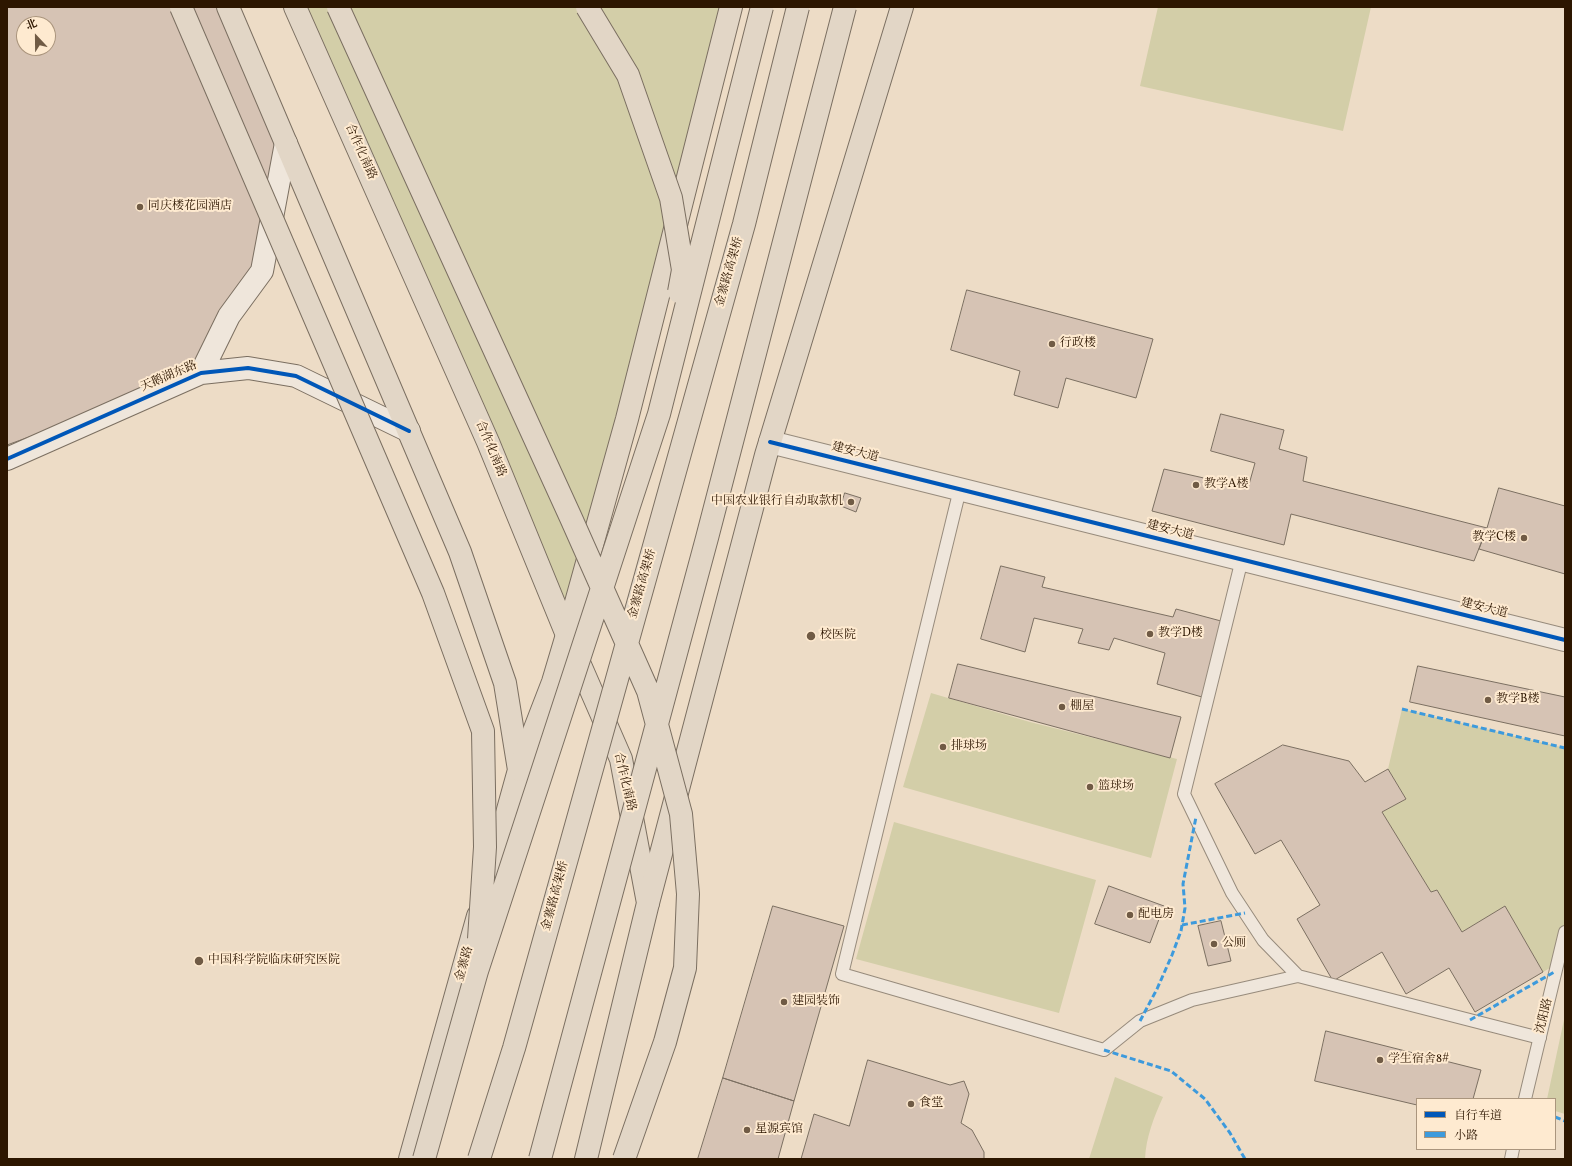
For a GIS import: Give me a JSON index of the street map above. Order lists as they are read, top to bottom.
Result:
{
  "streets": {
    "main road": ["合作化南路", "金寨路高架桥", "金寨路"],
    "street": ["天鹅湖东路", "建安大道"],
    "lane": ["沈阳路"]
  },
  "crossings": [
    ["合作化南路", "金寨路"]
  ],
  "places": [
    "同庆楼花园酒店",
    "行政楼",
    "教学A楼",
    "中国农业银行自动取款机",
    "教学C楼",
    "教学D楼",
    "校医院",
    "教学B楼",
    "棚屋",
    "排球场",
    "篮球场",
    "配电房",
    "公厕",
    "中国科学院临床研究医院",
    "建园装饰",
    "学生宿舍8#",
    "食堂",
    "星源宾馆"
  ],
  "legend": ["自行车道", "小路"],
  "north": "top"
}
